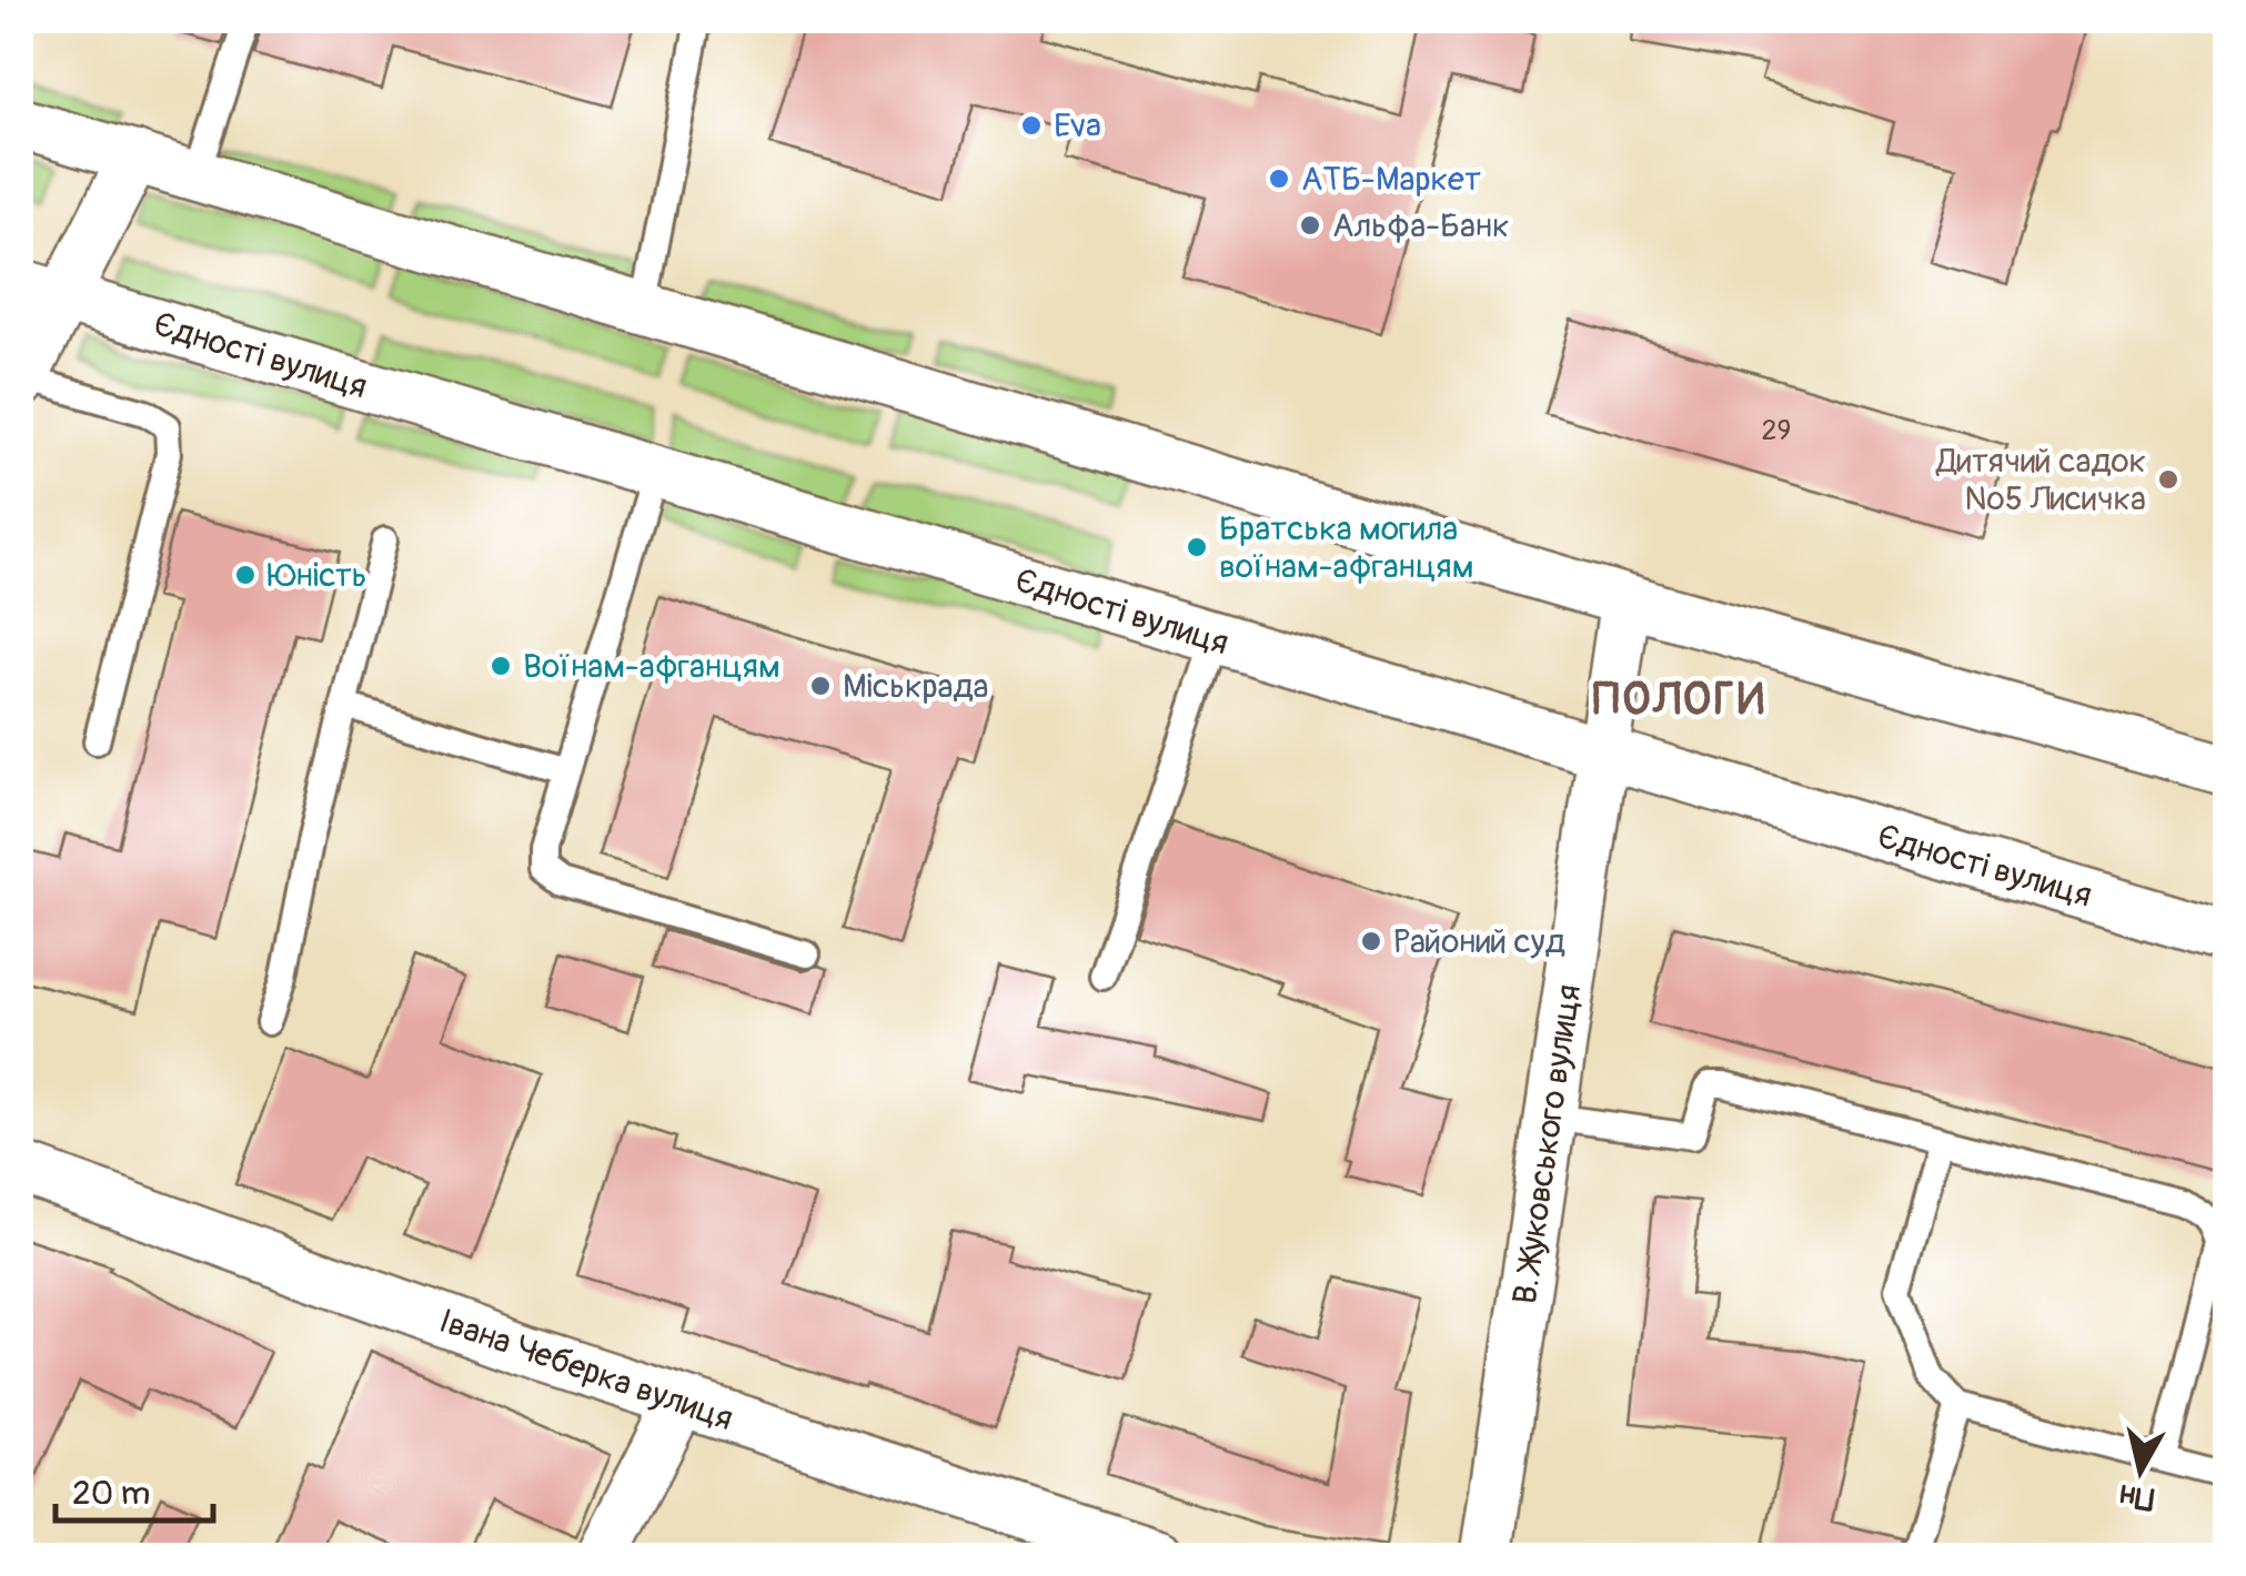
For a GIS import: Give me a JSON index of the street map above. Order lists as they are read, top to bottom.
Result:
{
  "streets": {
    "street": ["Єдності вулиця", "В. Жуковського вулиця", "Івана Чеберка вулиця"]
  },
  "crossings": [
    ["Єдності вулиця", "В. Жуковського вулиця"]
  ],
  "districts": ["ПОЛОГИ"],
  "places": [
    "Eva",
    "АТБ-Маркет",
    "Альфа-Банк",
    "Дитячий садок №5 Лисичка",
    "Братська могила воїнам-афганцям",
    "Юність",
    "Воїнам-афганцям",
    "Міськрада",
    "Районий суд"
  ],
  "house_numbers": ["29"],
  "scale_bar": "20 m",
  "north": "bottom"
}
